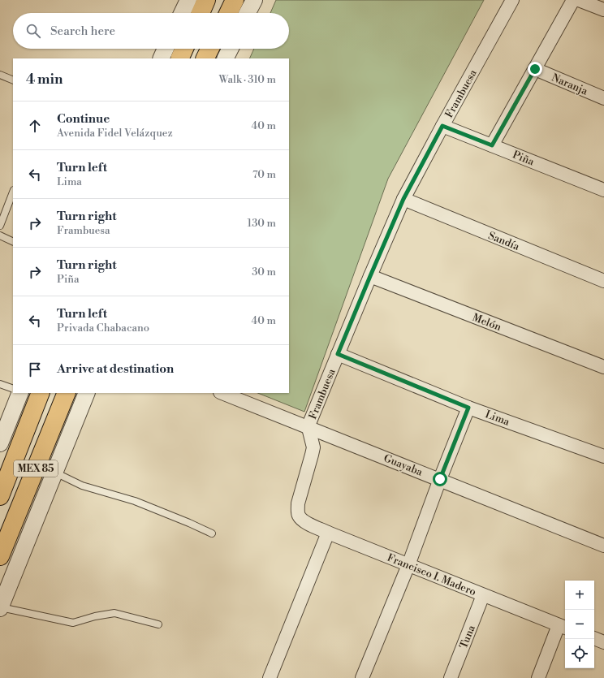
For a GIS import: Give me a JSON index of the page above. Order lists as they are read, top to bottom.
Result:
{
  "streets": {
    "highway": ["MEX 85"],
    "street": [
      "Naranja",
      "Frambuesa",
      "Piña",
      "Sandía",
      "Melón",
      "Lima",
      "Guayaba",
      "Francisco I. Madero",
      "Tuna"
    ]
  },
  "crossings": [
    ["Frambuesa", "Piña"],
    ["Frambuesa", "Sandía"],
    ["Frambuesa", "Melón"],
    ["Frambuesa", "Lima"],
    ["Frambuesa", "Guayaba"],
    ["Frambuesa", "Francisco I. Madero"],
    ["Francisco I. Madero", "Tuna"]
  ],
  "page": {
    "search": "Search here",
    "heading": ["4 min", "Walk · 310 m"],
    "list": [
      ["Continue", "Avenida Fidel Velázquez", "40 m"],
      ["Turn left", "Lima", "70 m"],
      ["Turn right", "Frambuesa", "130 m"],
      ["Turn right", "Piña", "30 m"],
      ["Turn left", "Privada Chabacano", "40 m"],
      "Arrive at destination"
    ],
    "map_buttons": ["+", "−"]
  }
}
